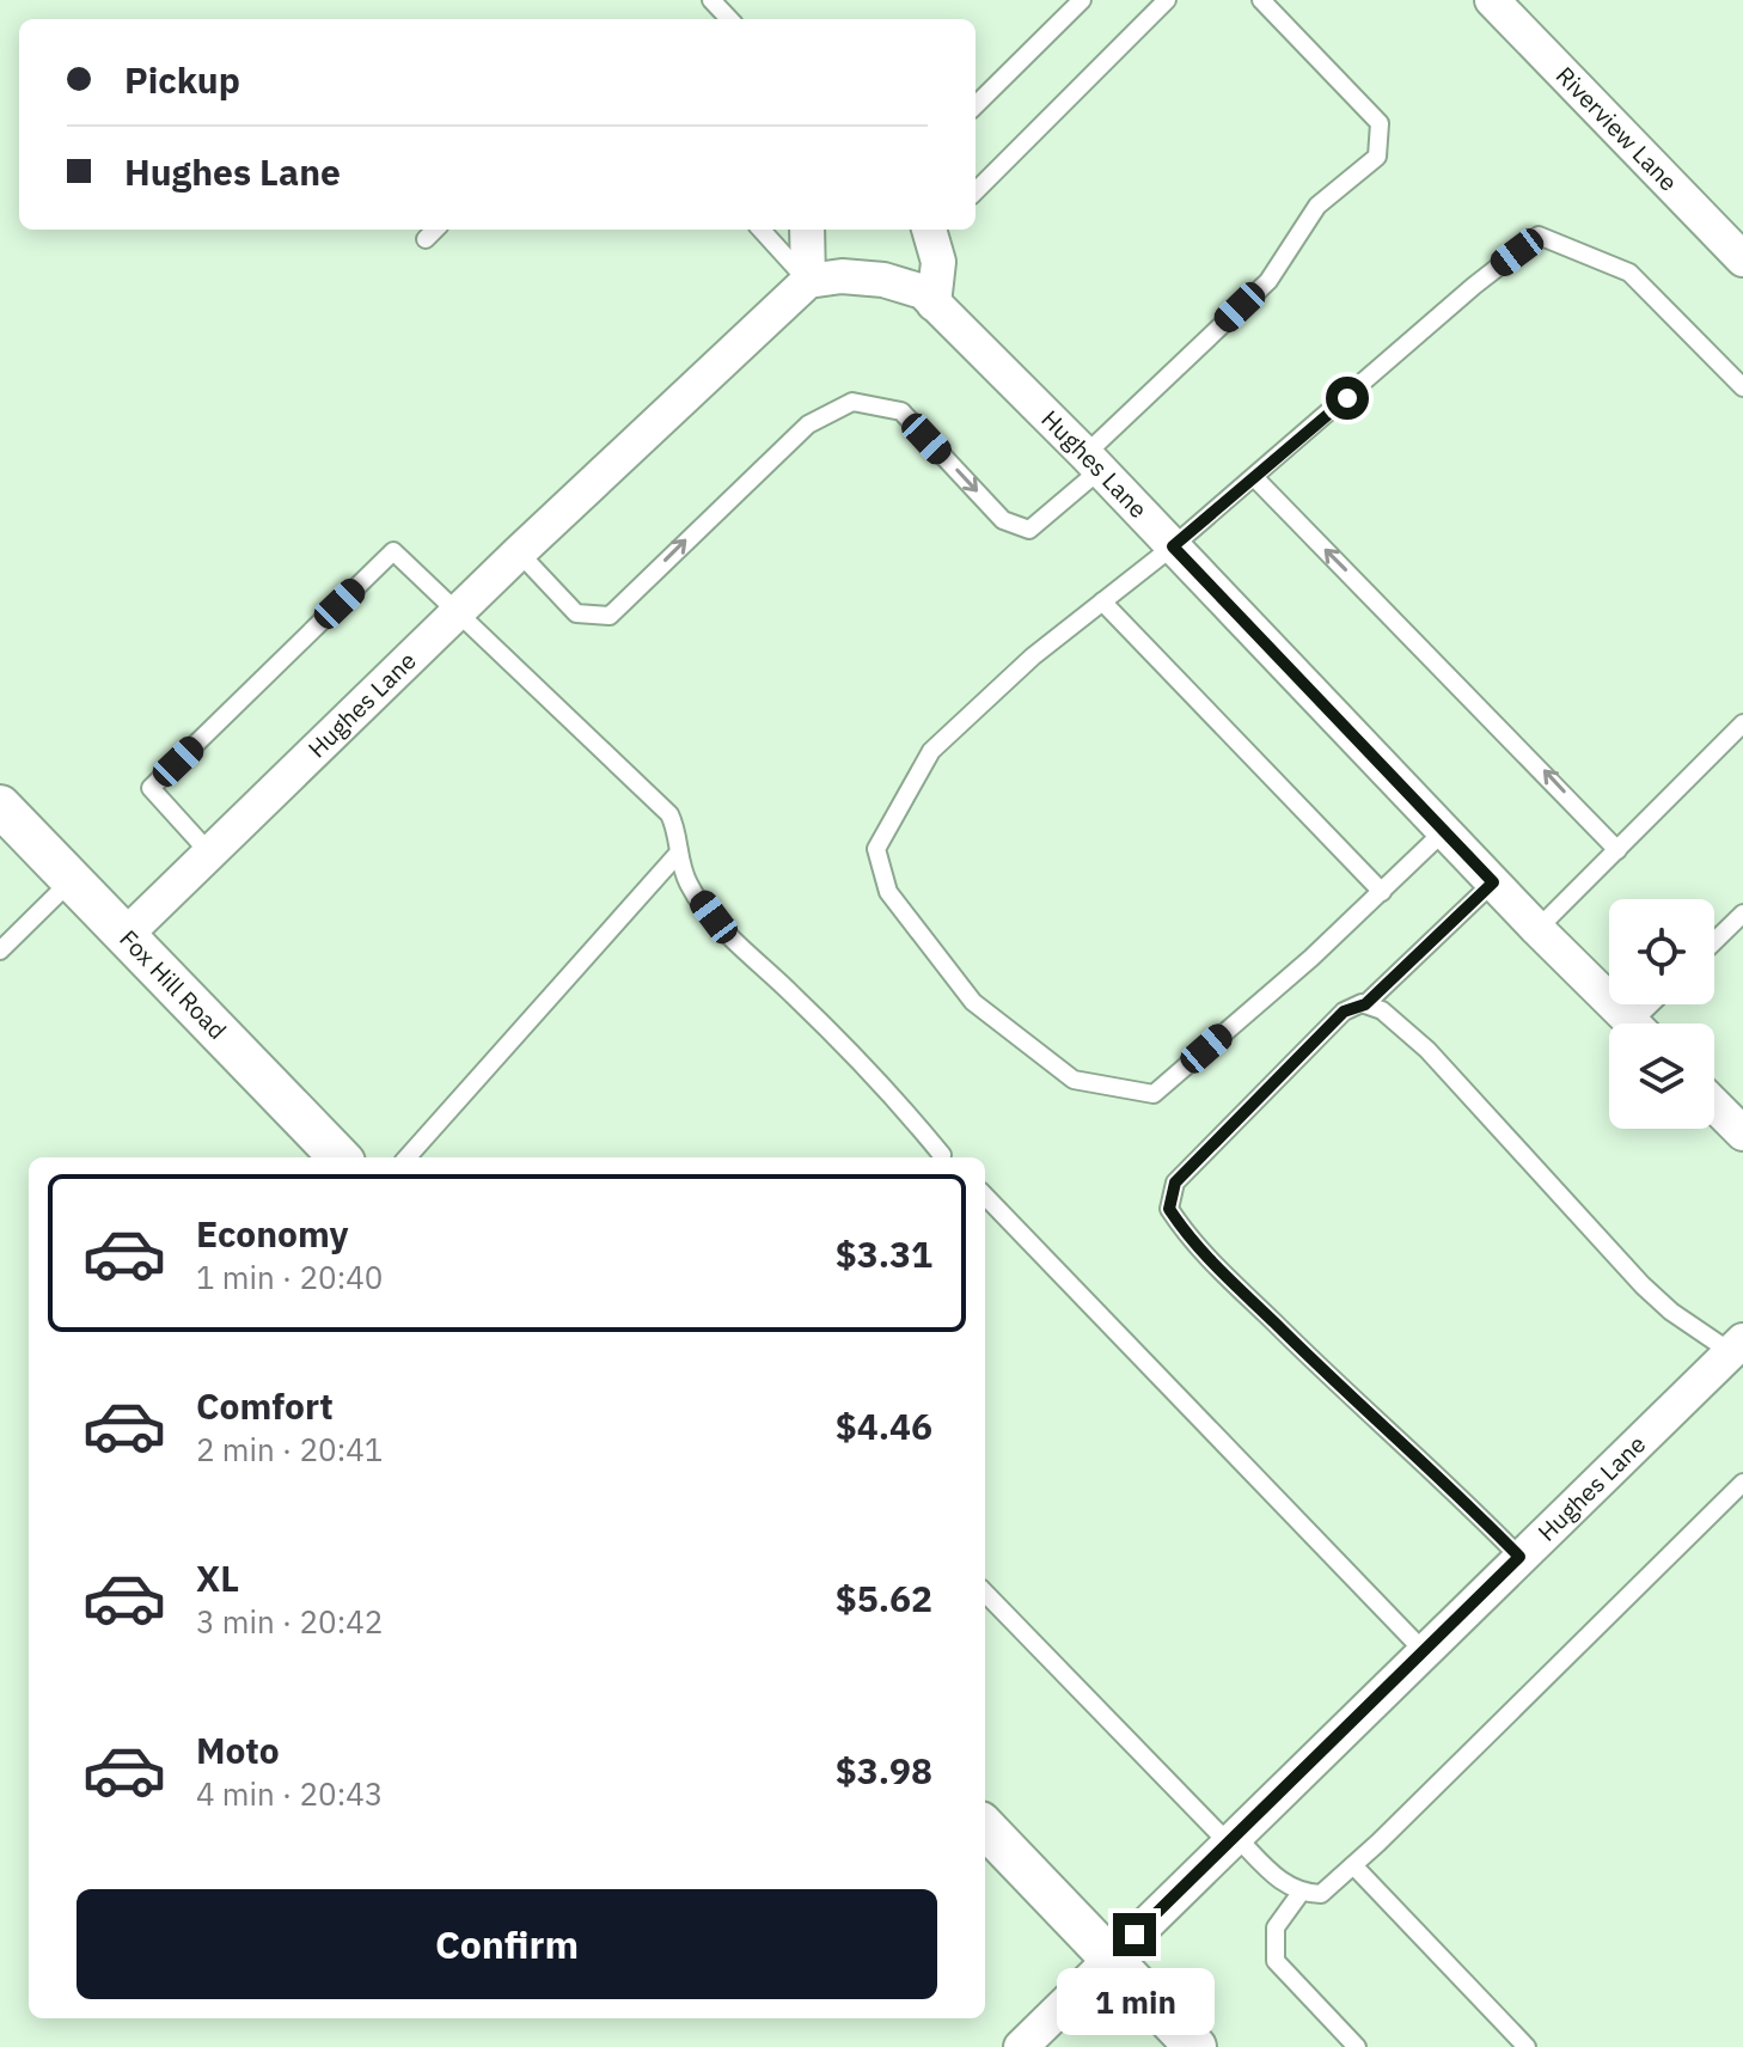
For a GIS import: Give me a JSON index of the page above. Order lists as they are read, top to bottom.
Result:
{
  "streets": {
    "street": ["Riverview Lane", "Hughes Lane", "Fox Hill Road"]
  },
  "crossings": [
    ["Hughes Lane", "Fox Hill Road"]
  ],
  "page": {
    "banner": ["Pickup", "Hughes Lane"],
    "list": [
      {
        "name": "Economy",
        "note": "1 min · 20:40",
        "value": "$3.31"
      },
      {
        "name": "Comfort",
        "note": "2 min · 20:41",
        "value": "$4.46"
      },
      {
        "name": "XL",
        "note": "3 min · 20:42",
        "value": "$5.62"
      },
      {
        "name": "Moto",
        "note": "4 min · 20:43",
        "value": "$3.98"
      }
    ],
    "buttons": "Confirm",
    "bubble": "1 min"
  }
}
